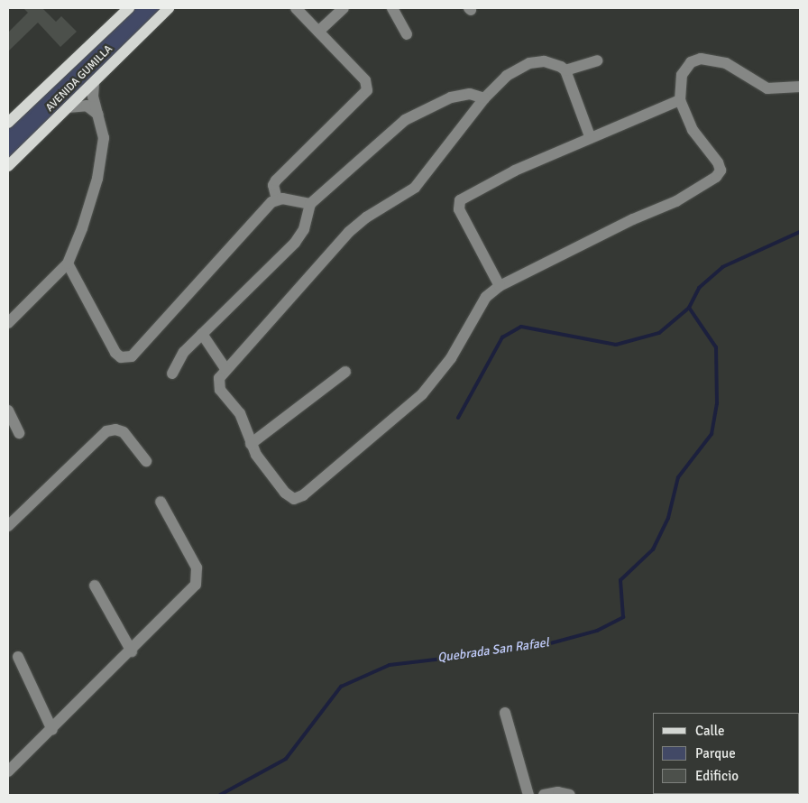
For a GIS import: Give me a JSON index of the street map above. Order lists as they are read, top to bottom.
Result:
{
  "streets": {
    "main road": ["AVENIDA GUMILLA"]
  },
  "water": ["Quebrada San Rafael"],
  "legend": ["Calle", "Parque", "Edificio"]
}
